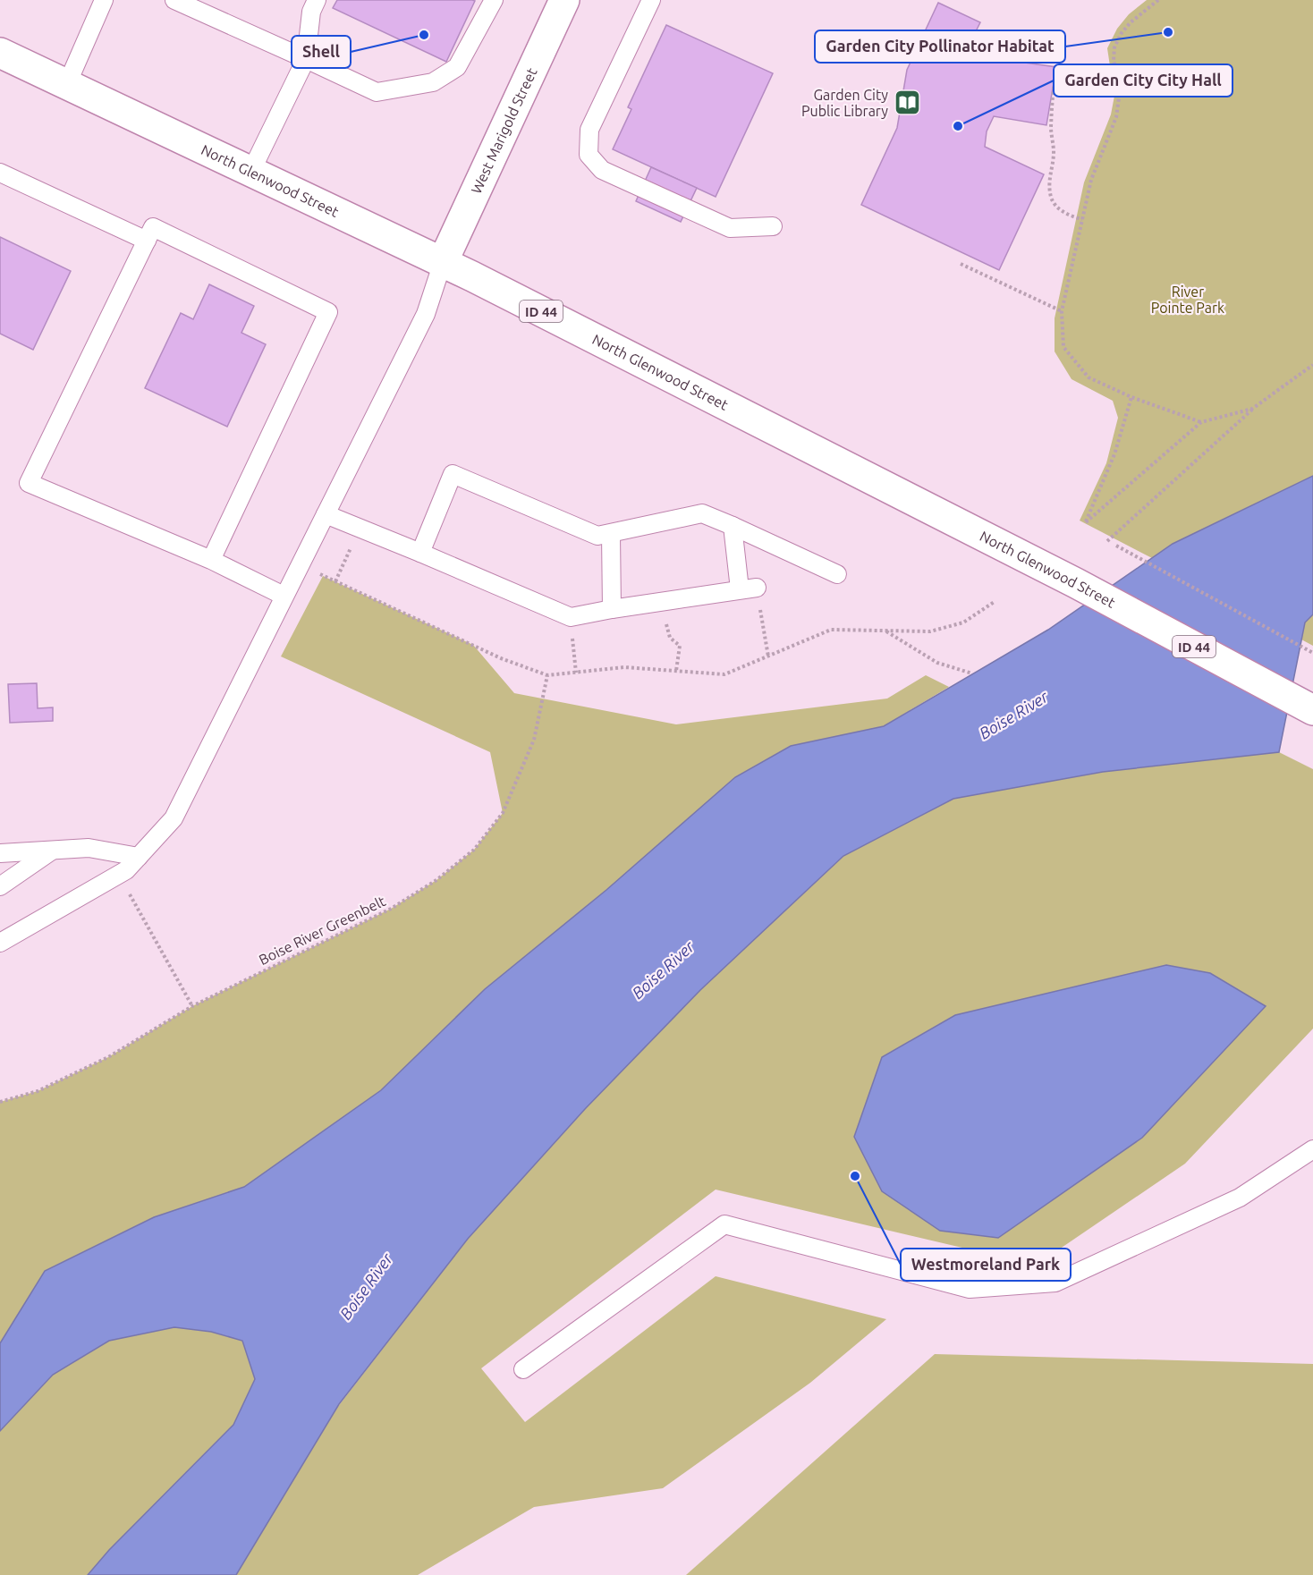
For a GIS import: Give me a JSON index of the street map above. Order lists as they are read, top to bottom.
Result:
{
  "streets": {
    "main road": ["West Marigold Street", "North Glenwood Street", "ID 44"],
    "path": ["Boise River Greenbelt"]
  },
  "crossings": [
    ["West Marigold Street", "North Glenwood Street"]
  ],
  "water": ["Boise River"],
  "parks": ["River Pointe Park"],
  "places": {
    "other": [
      "Garden City Pollinator Habitat",
      "Shell",
      "Garden City City Hall",
      "Westmoreland Park"
    ],
    "library": ["Garden City Public Library"]
  }
}
